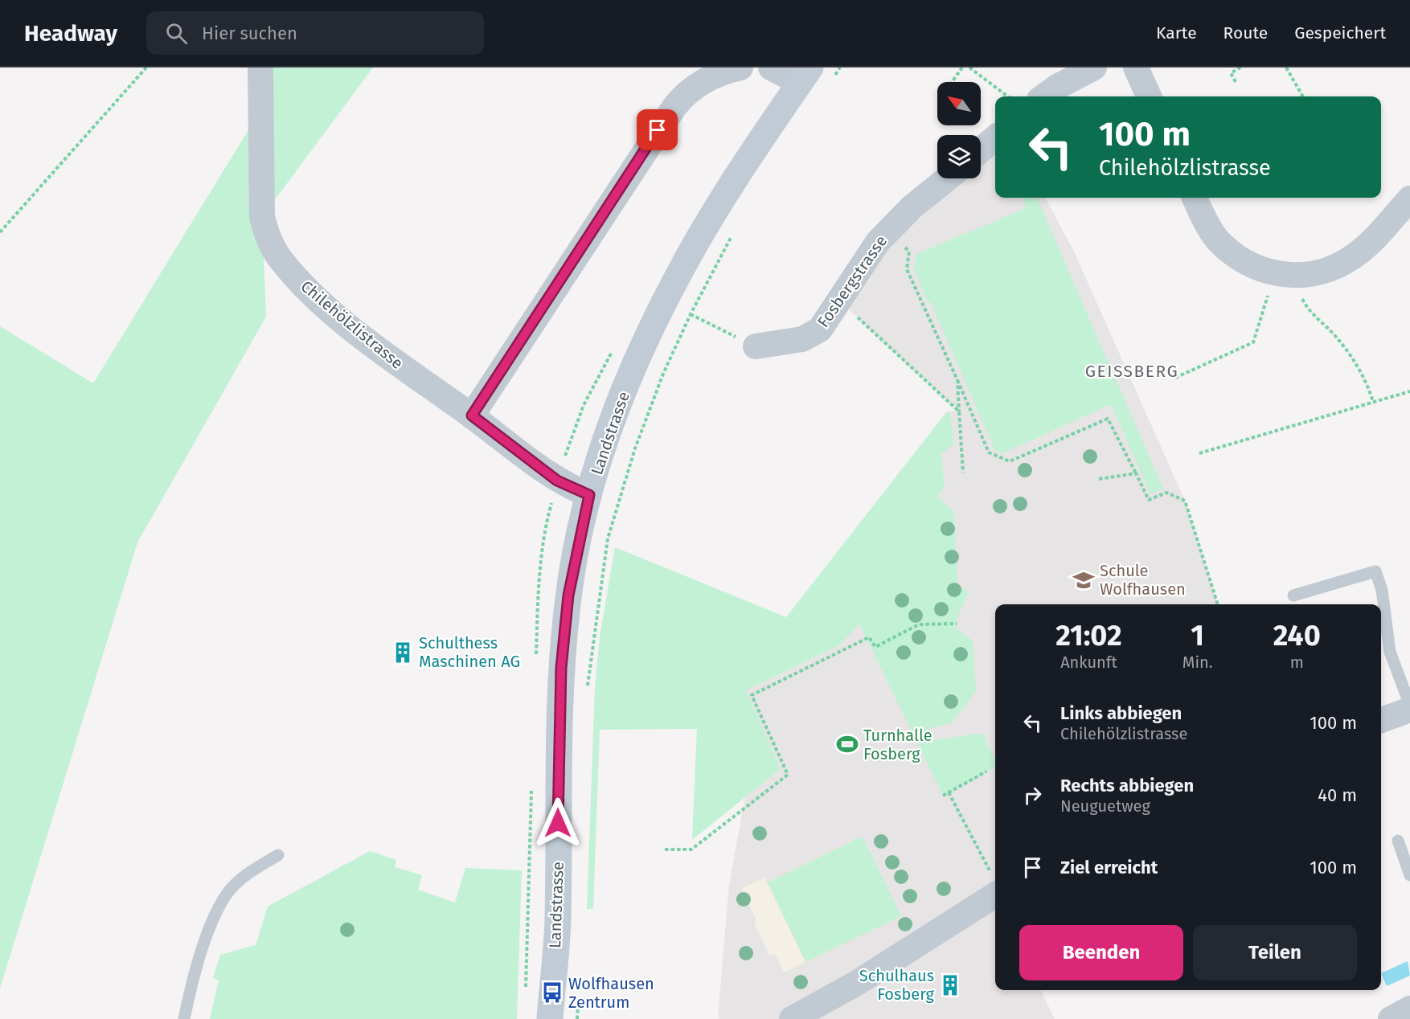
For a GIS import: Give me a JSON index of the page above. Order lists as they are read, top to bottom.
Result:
{
  "streets": {
    "main road": ["Landstrasse"],
    "street": ["Fosbergstrasse", "Chilehölzlistrasse"]
  },
  "crossings": [
    ["Chilehölzlistrasse", "Landstrasse"]
  ],
  "districts": ["GEISSBERG"],
  "places": {
    "school or university": ["Schule Wolfhausen"],
    "building": ["Schulthess Maschinen AG", "Schulhaus Fosberg"],
    "sports": ["Turnhalle Fosberg"],
    "bus stop": ["Wolfhausen Zentrum"]
  },
  "north": "top left",
  "page": {
    "header": "Headway",
    "search": "Hier suchen",
    "nav": ["Karte", "Route", "Gespeichert"],
    "turn": ["100 m", "Chilehölzlistrasse"],
    "eta": [
      "21:02",
      "Ankunft",
      "1",
      "Min.",
      "240",
      "m"
    ],
    "list": [
      {
        "name": "Links abbiegen",
        "note": "Chilehölzlistrasse",
        "value": "100 m"
      },
      {
        "name": "Rechts abbiegen",
        "note": "Neuguetweg",
        "value": "40 m"
      },
      {
        "name": "Ziel erreicht",
        "value": "100 m"
      }
    ],
    "buttons": ["Beenden", "Teilen"]
  }
}
